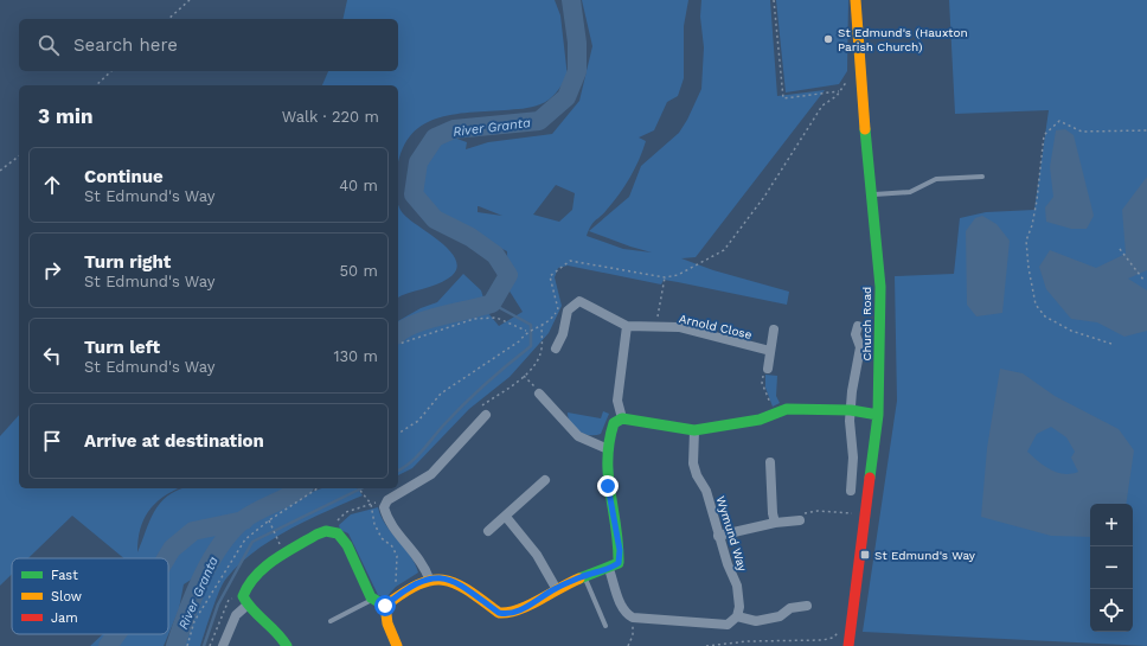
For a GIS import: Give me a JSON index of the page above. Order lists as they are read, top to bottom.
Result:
{
  "streets": {
    "street": ["Church Road", "Arnold Close", "Wymund Way"]
  },
  "water": ["River Granta"],
  "places": {
    "other": ["St Edmund's (Hauxton Parish Church)"],
    "transit": ["St Edmund's Way"]
  },
  "legend": ["Fast", "Slow", "Jam"],
  "page": {
    "search": "Search here",
    "heading": ["3 min", "Walk · 220 m"],
    "list": [
      ["Continue", "St Edmund's Way", "40 m"],
      ["Turn right", "St Edmund's Way", "50 m"],
      ["Turn left", "St Edmund's Way", "130 m"],
      "Arrive at destination"
    ],
    "map_buttons": ["+", "−"]
  }
}
